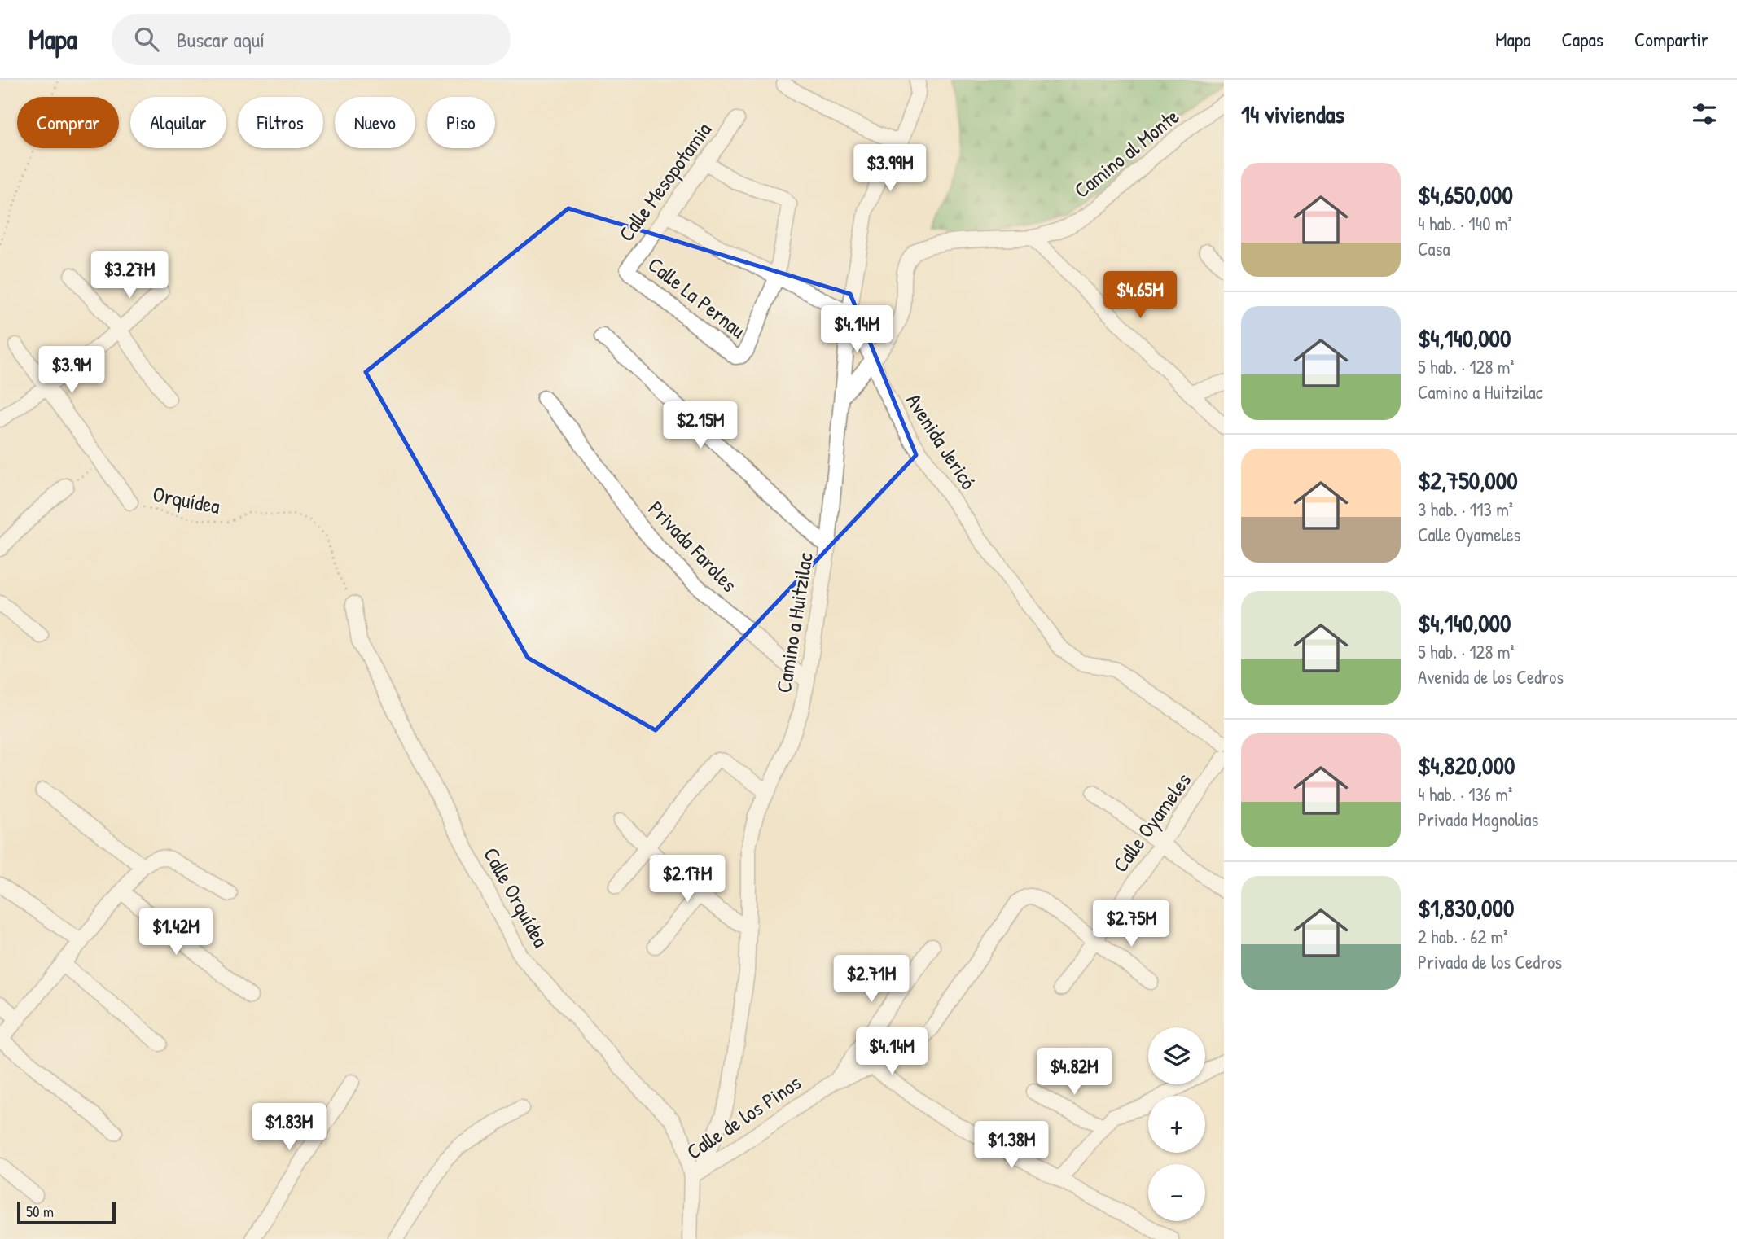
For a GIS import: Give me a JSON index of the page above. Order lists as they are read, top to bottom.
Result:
{
  "streets": {
    "street": [
      "Camino al Monte",
      "Calle Mesopotamia",
      "Calle La Pernau",
      "Avenida Jericó",
      "Privada Faroles",
      "Camino a Huitzilac",
      "Calle Oyameles",
      "Calle Orquídea",
      "Calle de los Pinos"
    ],
    "path": ["Orquídea"]
  },
  "crossings": [
    ["Camino al Monte", "Avenida Jericó"],
    ["Camino al Monte", "Camino a Huitzilac"],
    ["Calle Mesopotamia", "Calle La Pernau"],
    ["Avenida Jericó", "Camino a Huitzilac"],
    ["Orquídea", "Calle Orquídea"],
    ["Privada Faroles", "Camino a Huitzilac"],
    ["Camino a Huitzilac", "Calle Orquídea"],
    ["Camino a Huitzilac", "Calle de los Pinos"],
    ["Calle Oyameles", "Calle de los Pinos"],
    ["Calle Orquídea", "Calle de los Pinos"]
  ],
  "scale_bar": "50 m",
  "page": {
    "header": "Mapa",
    "search": "Buscar aquí",
    "nav": ["Mapa", "Capas", "Compartir"],
    "heading": "14 viviendas",
    "chip": [
      "Comprar",
      "Alquilar",
      "Filtros",
      "Nuevo",
      "Piso"
    ],
    "price": [
      "$3.99M",
      "$3.27M",
      "$4.65M",
      "$4.14M",
      "$3.9M",
      "$2.15M",
      "$2.17M",
      "$2.75M",
      "$1.42M",
      "$2.71M",
      "$4.14M",
      "$4.82M",
      "$1.83M",
      "$1.38M"
    ],
    "list": [
      {
        "name": "$4,650,000",
        "note": "4 hab. · 140 m² · Casa"
      },
      {
        "name": "$4,140,000",
        "note": "5 hab. · 128 m² · Camino a Huitzilac"
      },
      {
        "name": "$2,750,000",
        "note": "3 hab. · 113 m² · Calle Oyameles"
      },
      {
        "name": "$4,140,000",
        "note": "5 hab. · 128 m² · Avenida de los Cedros"
      },
      {
        "name": "$4,820,000",
        "note": "4 hab. · 136 m² · Privada Magnolias"
      },
      {
        "name": "$1,830,000",
        "note": "2 hab. · 62 m² · Privada de los Cedros"
      }
    ],
    "map_buttons": ["+", "−"],
    "scale": "50 m"
  }
}
